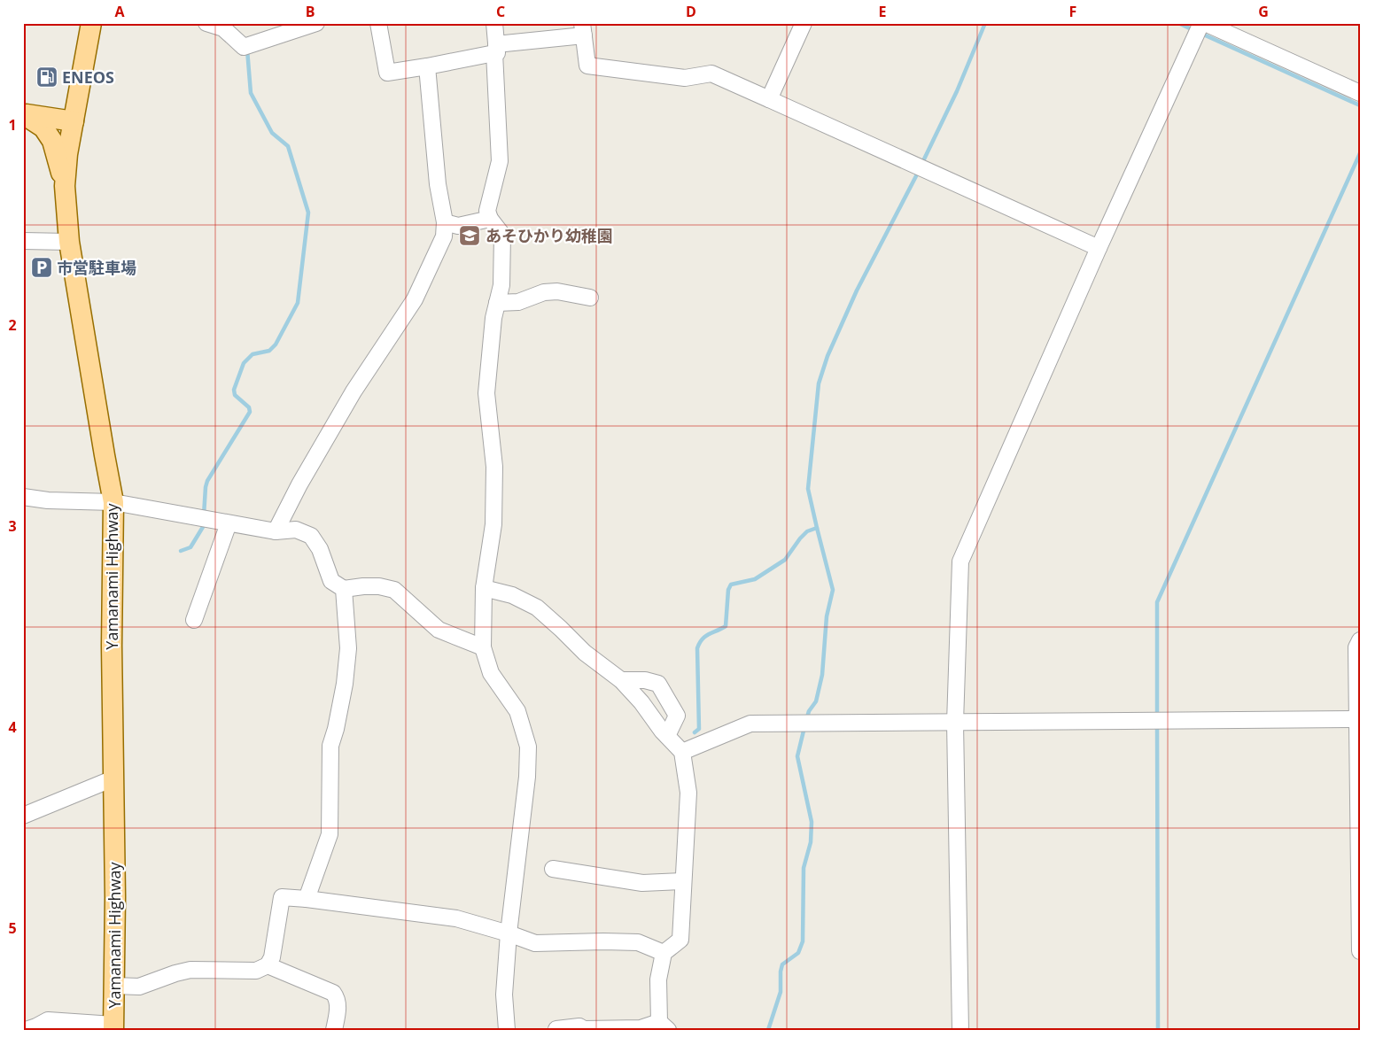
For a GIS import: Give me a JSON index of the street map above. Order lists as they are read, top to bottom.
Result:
{
  "streets": {
    "main road": ["Yamanami Highway"]
  },
  "places": {
    "fuel station": ["ENEOS"],
    "school or university": ["あそひかり幼稚園"],
    "parking": ["市営駐車場"]
  },
  "grid": {
    "columns": [
      "A",
      "B",
      "C",
      "D",
      "E",
      "F",
      "G"
    ],
    "rows": [
      "1",
      "2",
      "3",
      "4",
      "5"
    ]
  }
}
